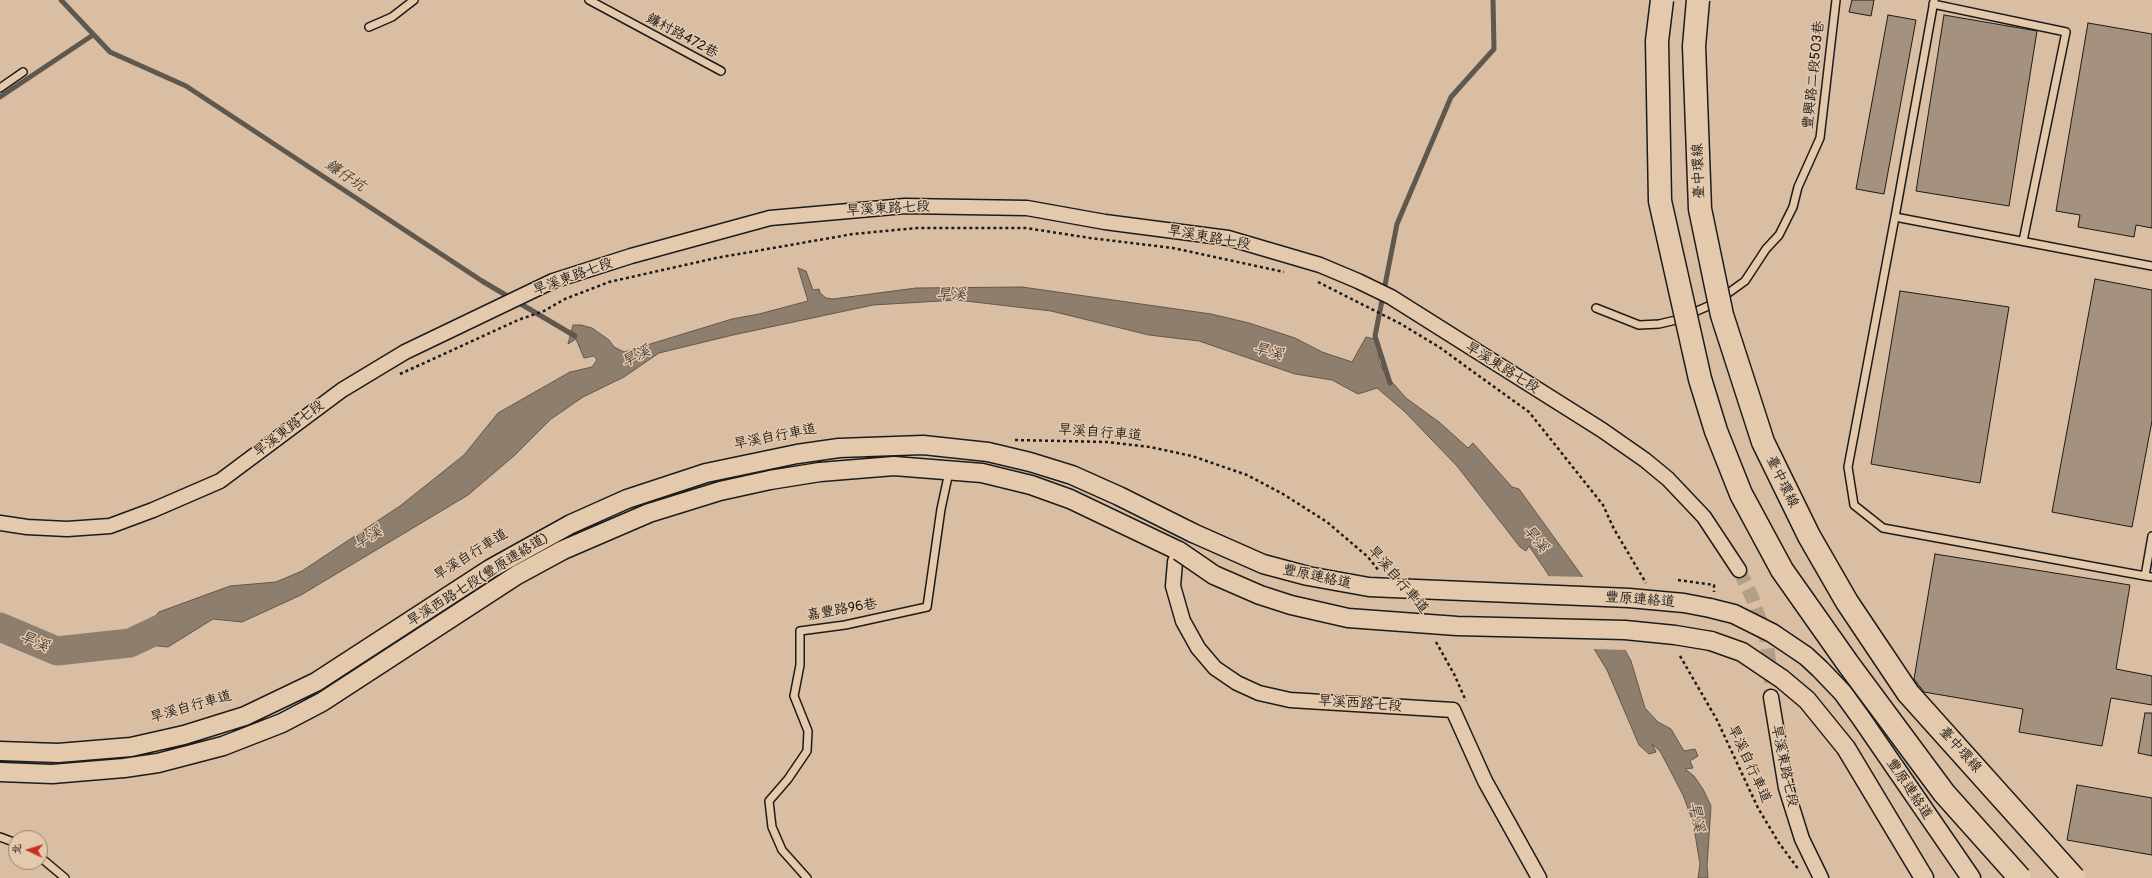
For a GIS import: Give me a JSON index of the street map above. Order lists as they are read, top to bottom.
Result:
{
  "streets": {
    "highway": ["臺中環線"],
    "street": [
      "旱溪東路七段",
      "豐原連絡道",
      "旱溪西路七段(豐原連絡道)",
      "旱溪西路七段"
    ],
    "lane": ["鐮村路472巷", "豐興路二段503巷", "嘉豐路96巷"],
    "path": ["旱溪自行車道"]
  },
  "crossings": [
    ["豐原連絡道", "旱溪西路七段(豐原連絡道)"],
    ["旱溪西路七段(豐原連絡道)", "嘉豐路96巷"],
    ["旱溪西路七段(豐原連絡道)", "旱溪西路七段"]
  ],
  "water": ["鐮仔坑", "旱溪"],
  "north": "left"
}
